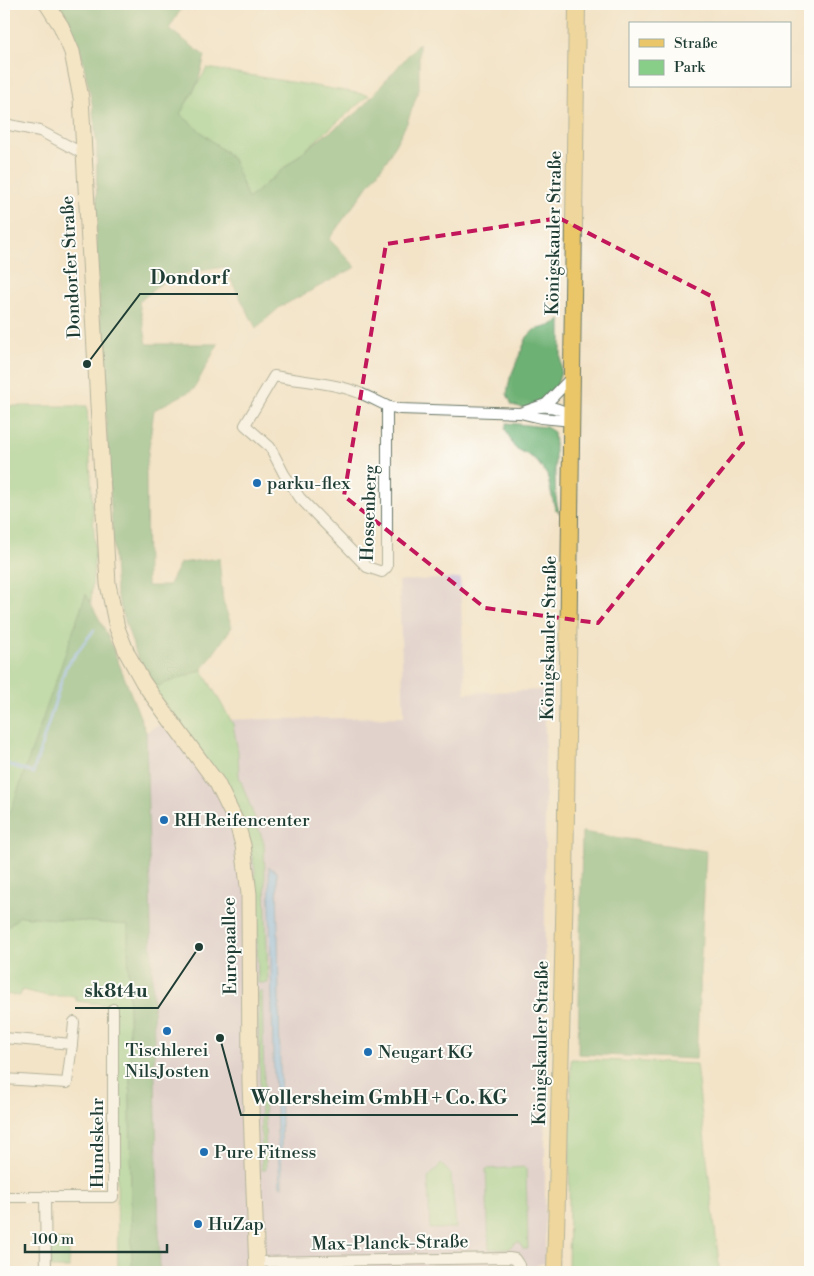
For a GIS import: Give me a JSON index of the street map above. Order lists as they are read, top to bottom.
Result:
{
  "streets": {
    "main road": ["Königskauler Straße", "Dondorfer Straße", "Europaallee"],
    "street": ["Hossenberg", "Hundskehr", "Max-Planck-Straße"]
  },
  "crossings": [
    ["Königskauler Straße", "Hossenberg"],
    ["Dondorfer Straße", "Europaallee"],
    ["Europaallee", "Max-Planck-Straße"]
  ],
  "places": [
    "Dondorf",
    "parku-flex",
    "RH Reifencenter",
    "sk8t4u",
    "Tischlerei NilsJosten",
    "Wollersheim GmbH + Co. KG",
    "Neugart KG",
    "Pure Fitness",
    "HuZap"
  ],
  "legend": ["Straße", "Park"],
  "scale_bar": "100 m"
}
